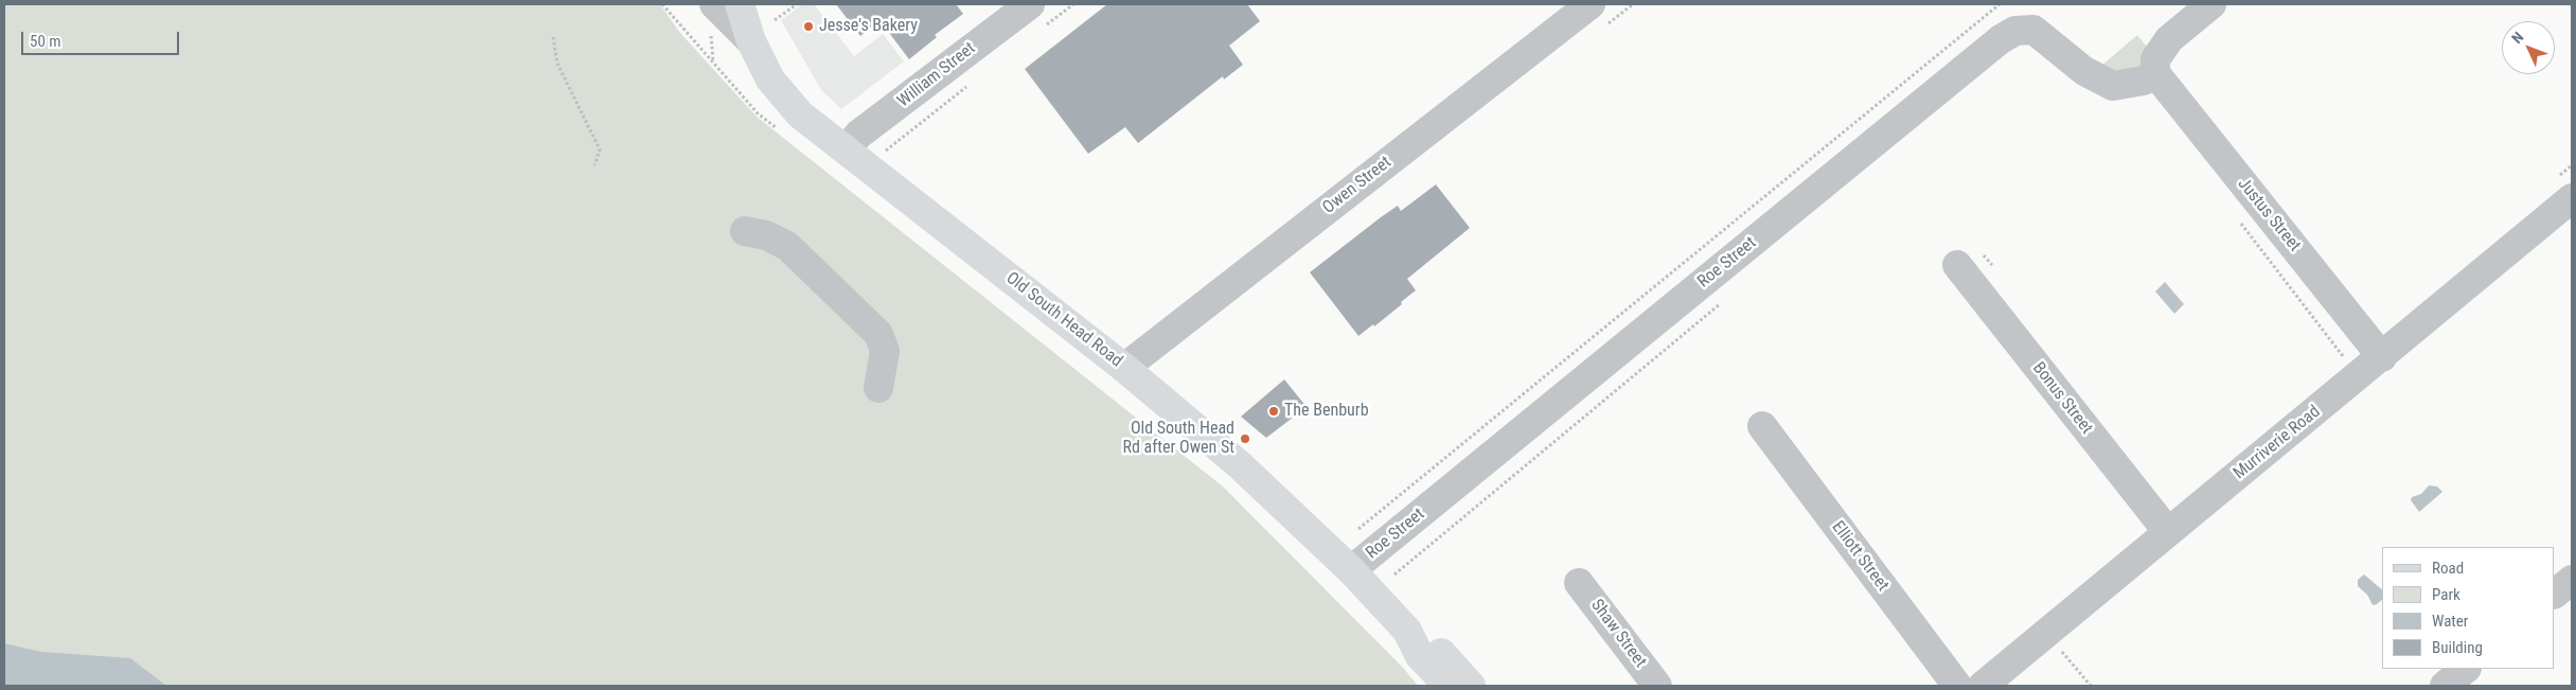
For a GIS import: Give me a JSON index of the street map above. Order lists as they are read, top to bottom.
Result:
{
  "streets": {
    "main road": ["Old South Head Road"],
    "street": [
      "William Street",
      "Owen Street",
      "Justus Street",
      "Roe Street",
      "Bonus Street",
      "Murriverie Road",
      "Elliott Street",
      "Shaw Street"
    ]
  },
  "crossings": [
    ["William Street", "Old South Head Road"],
    ["Owen Street", "Old South Head Road"],
    ["Justus Street", "Roe Street"],
    ["Justus Street", "Murriverie Road"],
    ["Roe Street", "Old South Head Road"],
    ["Bonus Street", "Murriverie Road"]
  ],
  "places": ["Jesse's Bakery", "The Benburb", "Old South Head Rd after Owen St"],
  "legend": [
    "Road",
    "Park",
    "Water",
    "Building"
  ],
  "scale_bar": "50 m",
  "north": "top left"
}
